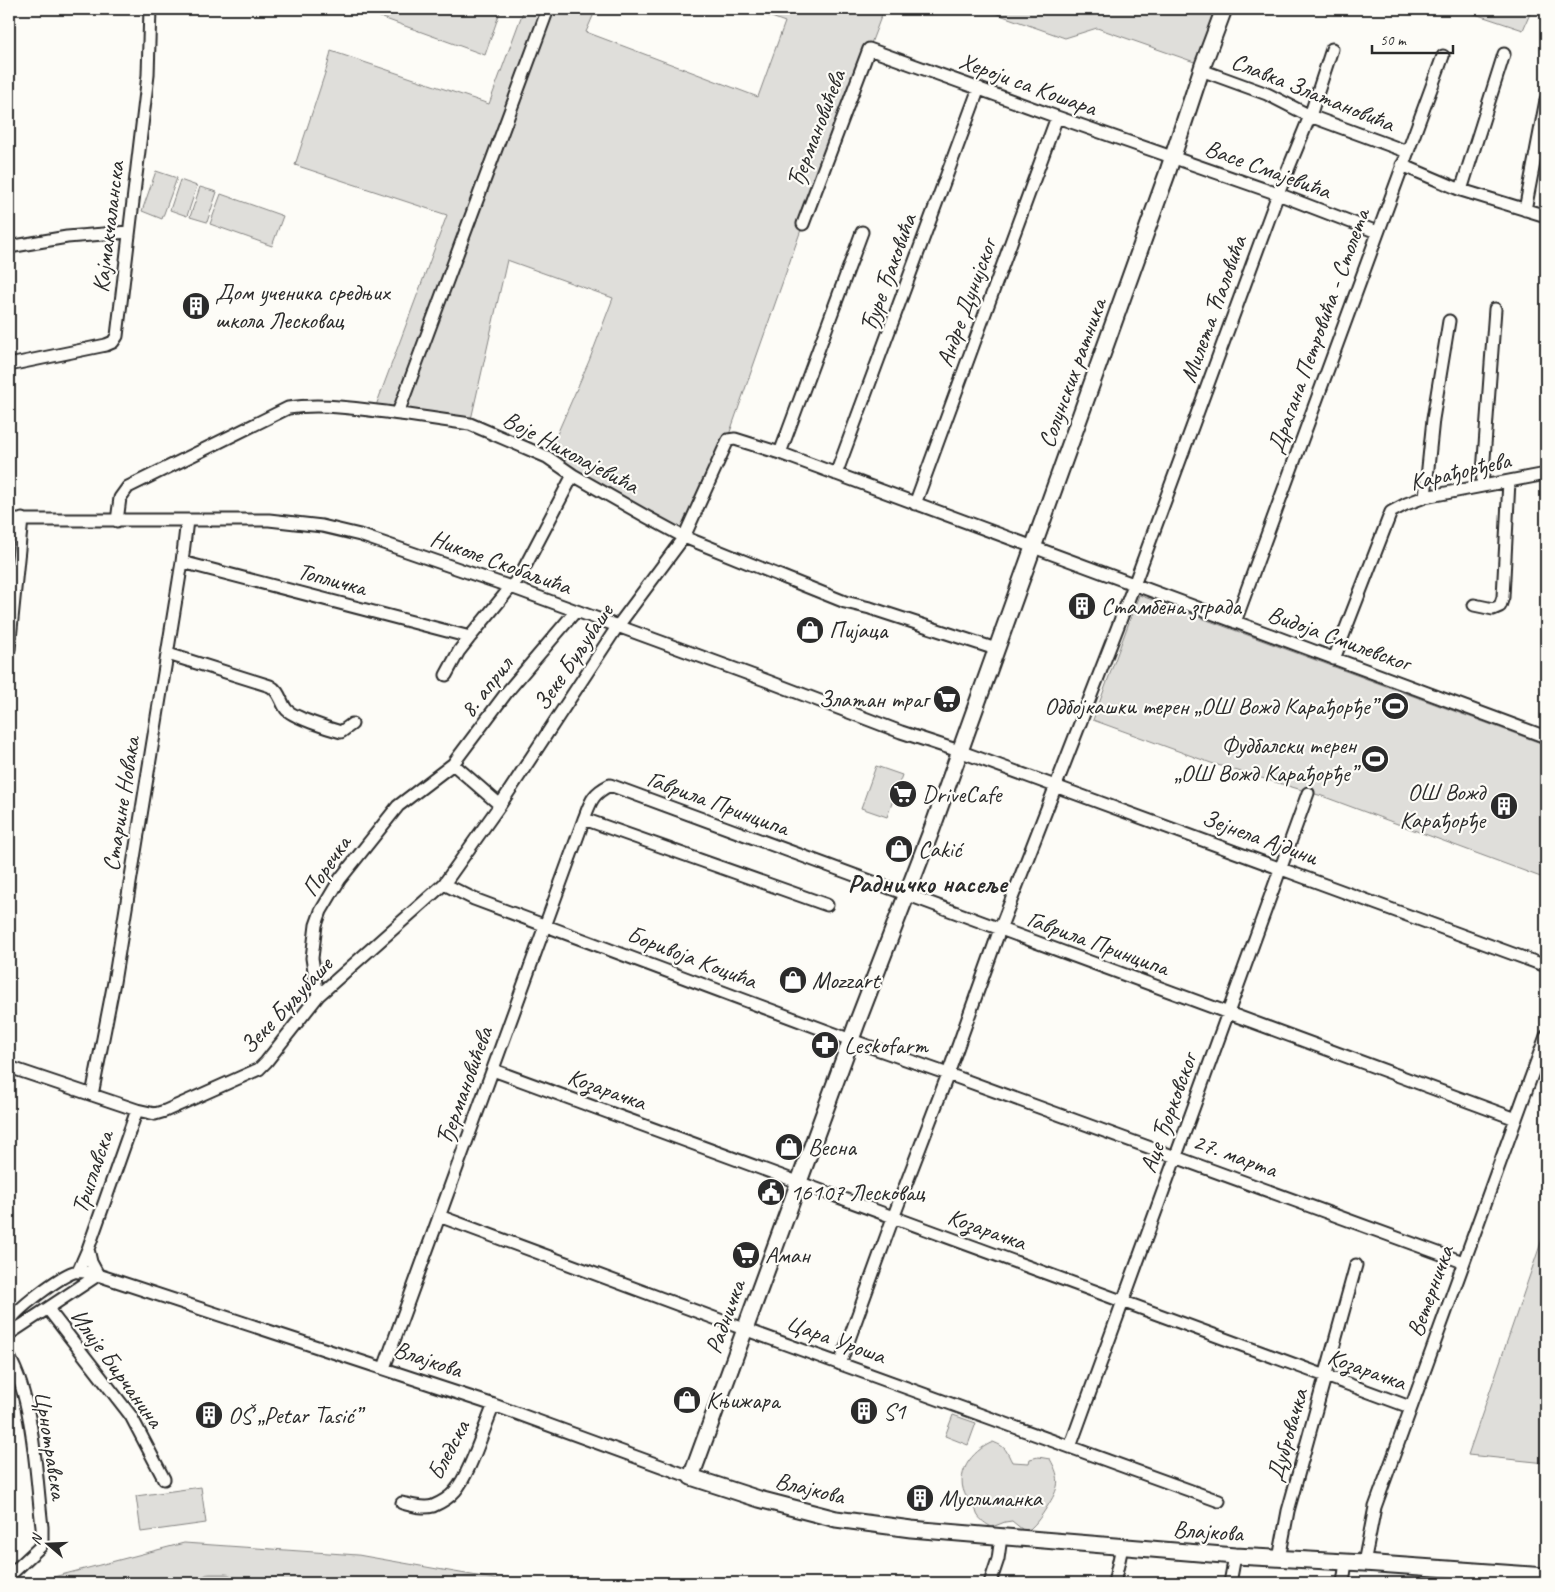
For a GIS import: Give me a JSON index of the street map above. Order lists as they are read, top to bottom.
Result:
{
  "streets": {
    "main road": ["Солунских ратника", "Радничка", "Влајкова"],
    "street": [
      "Хероји са Кошара",
      "Славка Златановића",
      "Ђермановићева",
      "Васе Смајевића",
      "Кајмакчаланска",
      "Ђуре Ђаковића",
      "Андре Дунијског",
      "Милета Ћаловића",
      "Драгана Петровића - Столета",
      "Воје Николајевића",
      "Карађорђева",
      "Николе Скобаљића",
      "Топличка",
      "Видоја Смилевског",
      "Зеке Буљубаше",
      "8. април",
      "Гаврила Принципа",
      "Старине Новака",
      "Зејнела Ајдини",
      "Поречка",
      "Боривоја Коцића",
      "Козарачка",
      "Аце Ђорковског",
      "27. марта",
      "Триглавска",
      "Ветерничка",
      "Цара Уроша",
      "Илије Бирчанина",
      "Дубровачка",
      "Црнотравска",
      "Бледска"
    ]
  },
  "crossings": [
    ["Хероји са Кошара", "Ђермановићева"],
    ["Хероји са Кошара", "Васе Смајевића"],
    ["Хероји са Кошара", "Ђуре Ђаковића"],
    ["Хероји са Кошара", "Андре Дунијског"],
    ["Хероји са Кошара", "Солунских ратника"],
    ["Славка Златановића", "Милета Ћаловића"],
    ["Славка Златановића", "Драгана Петровића - Столета"],
    ["Славка Златановића", "Солунских ратника"],
    ["Ђермановићева", "Гаврила Принципа"],
    ["Ђермановићева", "Боривоја Коцића"],
    ["Ђермановићева", "Козарачка"],
    ["Ђермановићева", "Цара Уроша"],
    ["Ђермановићева", "Влајкова"],
    ["Васе Смајевића", "Милета Ћаловића"],
    ["Васе Смајевића", "Драгана Петровића - Столета"],
    ["Васе Смајевића", "Солунских ратника"],
    ["Милета Ћаловића", "Видоја Смилевског"],
    ["Милета Ћаловића", "Гаврила Принципа"],
    ["Милета Ћаловића", "Зејнела Ајдини"],
    ["Милета Ћаловића", "Козарачка"],
    ["Милета Ћаловића", "27. марта"],
    ["Милета Ћаловића", "Цара Уроша"],
    ["Драгана Петровића - Столета", "Видоја Смилевског"],
    ["Солунских ратника", "Воје Николајевића"],
    ["Солунских ратника", "Николе Скобаљића"],
    ["Солунских ратника", "Видоја Смилевског"],
    ["Солунских ратника", "Зејнела Ајдини"],
    ["Солунских ратника", "Радничка"],
    ["Воје Николајевића", "Николе Скобаљића"],
    ["Воје Николајевића", "Зеке Буљубаше"],
    ["Карађорђева", "Видоја Смилевског"],
    ["Николе Скобаљића", "Зеке Буљубаше"],
    ["Николе Скобаљића", "8. април"],
    ["Николе Скобаљића", "Старине Новака"],
    ["Николе Скобаљића", "Зејнела Ајдини"],
    ["Николе Скобаљића", "Радничка"],
    ["Топличка", "Старине Новака"],
    ["Зеке Буљубаше", "Старине Новака"],
    ["Зеке Буљубаше", "Поречка"],
    ["Зеке Буљубаше", "Триглавска"],
    ["8. април", "Поречка"],
    ["Гаврила Принципа", "Аце Ђорковског"],
    ["Гаврила Принципа", "Ветерничка"],
    ["Гаврила Принципа", "Радничка"],
    ["Зејнела Ајдини", "Аце Ђорковског"],
    ["Зејнела Ајдини", "Радничка"],
    ["Боривоја Коцића", "27. марта"],
    ["Боривоја Коцића", "Радничка"],
    ["Козарачка", "Аце Ђорковског"],
    ["Козарачка", "Ветерничка"],
    ["Козарачка", "Радничка"],
    ["Козарачка", "Дубровачка"],
    ["Аце Ђорковског", "27. марта"],
    ["Аце Ђорковског", "Цара Уроша"],
    ["27. марта", "Ветерничка"],
    ["27. марта", "Радничка"],
    ["Триглавска", "Влајкова"],
    ["Ветерничка", "Влајкова"],
    ["Радничка", "Цара Уроша"],
    ["Радничка", "Влајкова"],
    ["Влајкова", "Дубровачка"],
    ["Влајкова", "Бледска"]
  ],
  "districts": ["Радничко насеље"],
  "places": {
    "building": [
      "Дом ученика средњих школа Лесковац",
      "Стамбена зграда",
      "ОШ Вожд Карађорђе",
      "S1",
      "OŠ „Petar Tasić”",
      "Муслиманка"
    ],
    "shop": [
      "Пијаца",
      "Cakić",
      "Mozzart",
      "Весна",
      "Књижара"
    ],
    "supermarket": ["Златан траг", "DriveCafe", "Аман"],
    "sports": ["Одбојкашки терен „ОШ Вожд Карађорђе”", "Фудбалски терен „ОШ Вожд Карађорђе”"],
    "pharmacy": ["Leskofarm"],
    "public building": ["16107 Лесковац"]
  },
  "scale_bar": "50 m",
  "north": "left"
}
